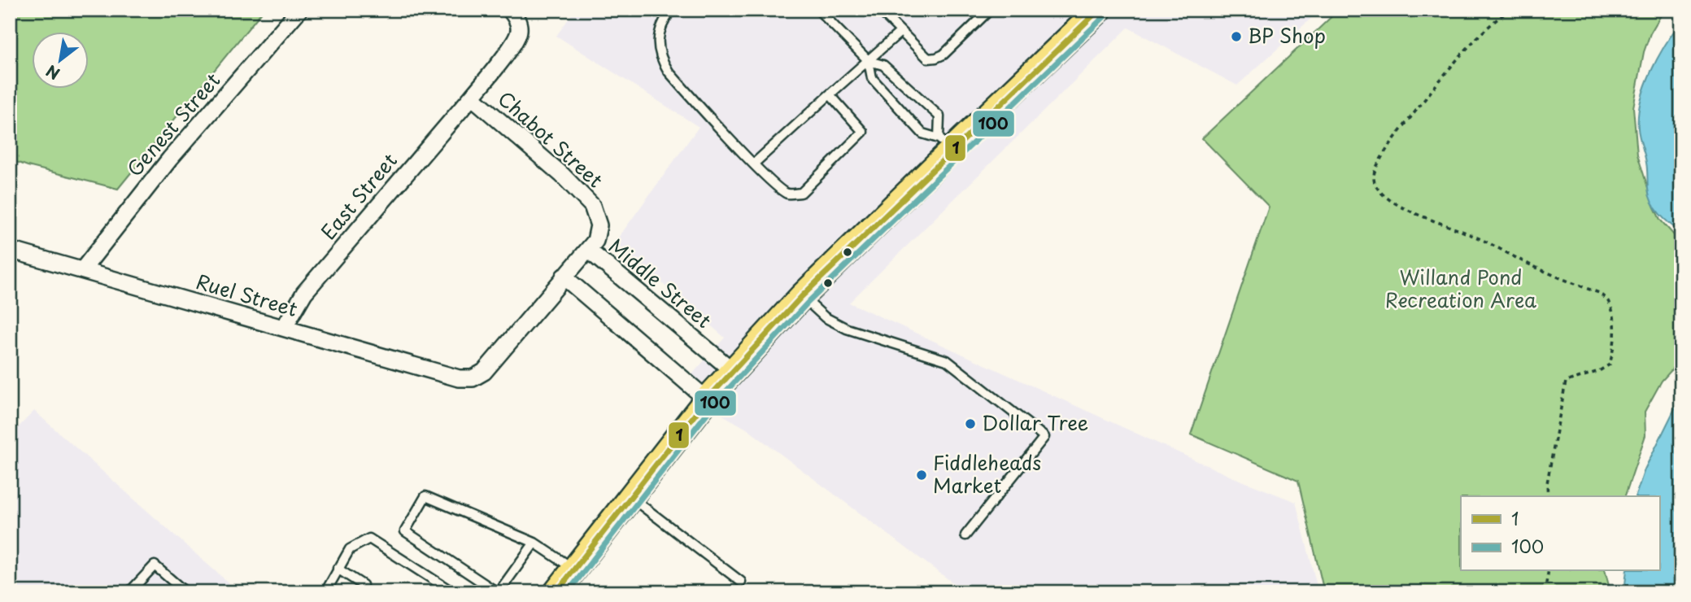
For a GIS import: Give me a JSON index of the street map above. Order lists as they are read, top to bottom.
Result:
{
  "streets": {
    "street": [
      "Genest Street",
      "Chabot Street",
      "East Street",
      "Middle Street",
      "Ruel Street"
    ]
  },
  "crossings": [
    ["Genest Street", "Ruel Street"],
    ["Chabot Street", "East Street"],
    ["Chabot Street", "Middle Street"],
    ["East Street", "Ruel Street"],
    ["Middle Street", "Ruel Street"]
  ],
  "parks": ["Willand Pond Recreation Area"],
  "places": ["BP Shop", "Dollar Tree", "Fiddleheads Market"],
  "lines": ["transit line 1", "transit line 100"],
  "legend": ["1", "100"],
  "north": "bottom left"
}
